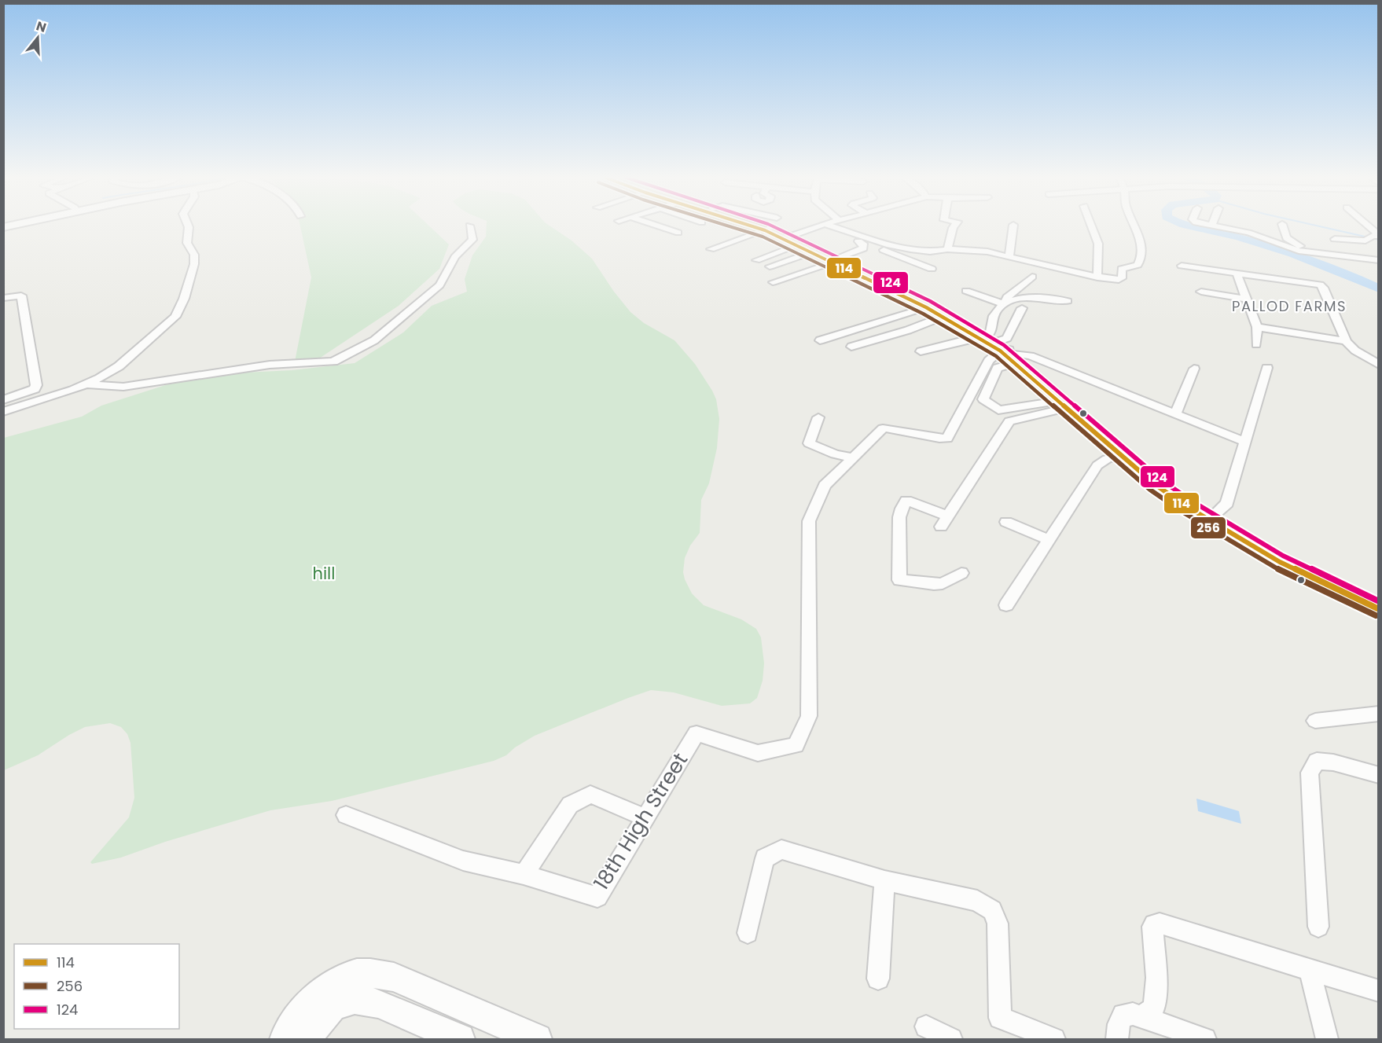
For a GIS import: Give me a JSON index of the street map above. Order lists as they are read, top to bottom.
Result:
{
  "streets": {
    "street": ["18th High Street"]
  },
  "districts": ["PALLOD FARMS"],
  "parks": ["hill"],
  "lines": ["transit line 114", "transit line 256", "transit line 124"],
  "legend": ["114", "256", "124"],
  "north": "top"
}
